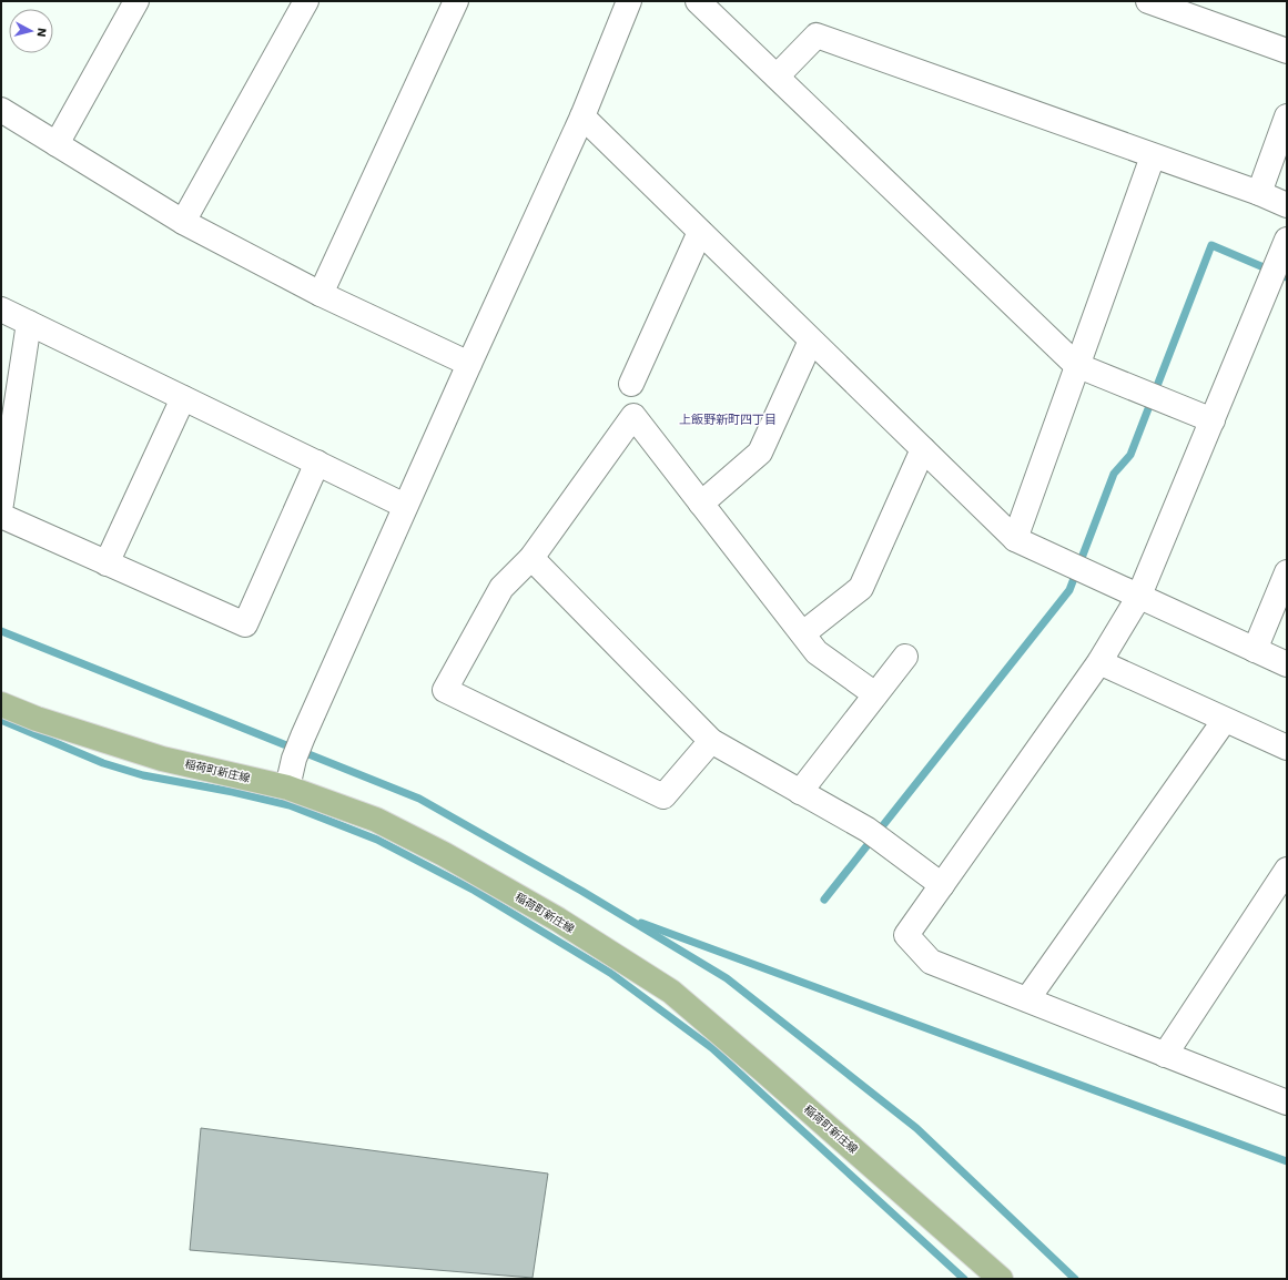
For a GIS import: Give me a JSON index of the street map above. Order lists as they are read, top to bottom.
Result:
{
  "streets": {
    "main road": ["稲荷町新庄線"]
  },
  "districts": ["上飯野新町四丁目"],
  "north": "right"
}
